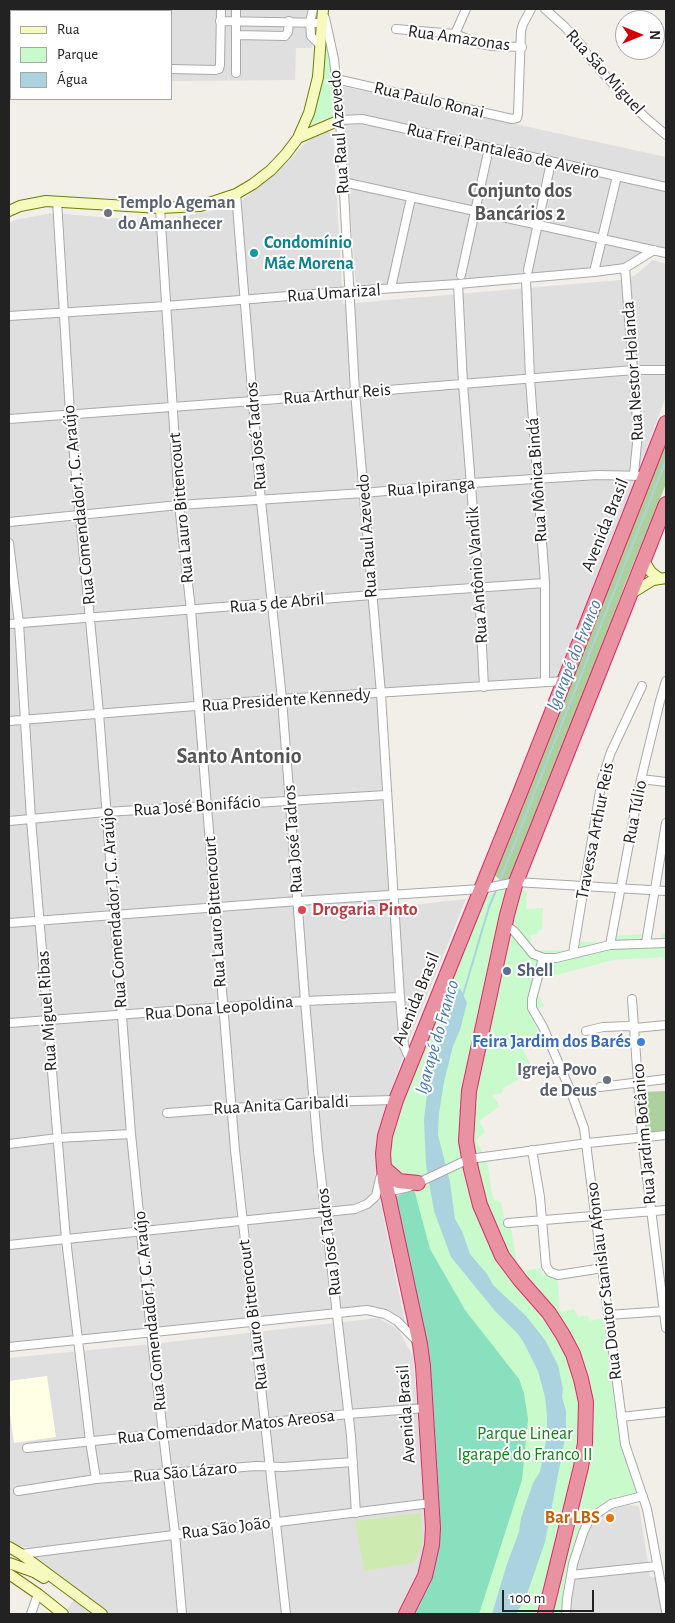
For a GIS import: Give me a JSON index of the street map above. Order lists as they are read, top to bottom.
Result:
{
  "streets": {
    "highway": ["Avenida Brasil"],
    "street": [
      "Rua Amazonas",
      "Rua São Miguel",
      "Rua Paulo Ronai",
      "Rua Raul Azevedo",
      "Rua Frei Pantaleão de Aveiro",
      "Rua Umarizal",
      "Rua Nestor Holanda",
      "Rua Arthur Reis",
      "Rua José Tadros",
      "Rua Mônica Bindá",
      "Rua Ipiranga",
      "Rua Comendador J. G. Araújo",
      "Rua Lauro Bittencourt",
      "Rua Antônio Vandik",
      "Rua 5 de Abril",
      "Rua Presidente Kennedy",
      "Rua José Bonifácio",
      "Rua Túlio",
      "Travessa Arthur Reis",
      "Rua Dona Leopoldina",
      "Rua Miguel Ribas",
      "Rua Anita Garibaldi",
      "Rua Jardim Botânico",
      "Rua Doutor Stanislau Afonso",
      "Rua Comendador Matos Areosa",
      "Rua São Lázaro",
      "Rua São João"
    ]
  },
  "crossings": [
    ["Rua Amazonas", "Rua Paulo Ronai"],
    ["Rua Paulo Ronai", "Rua Raul Azevedo"],
    ["Rua Raul Azevedo", "Rua Frei Pantaleão de Aveiro"],
    ["Rua Raul Azevedo", "Rua Umarizal"],
    ["Rua Raul Azevedo", "Rua Arthur Reis"],
    ["Rua Raul Azevedo", "Rua Ipiranga"],
    ["Rua Raul Azevedo", "Avenida Brasil"],
    ["Rua Raul Azevedo", "Rua 5 de Abril"],
    ["Rua Raul Azevedo", "Rua Presidente Kennedy"],
    ["Rua Raul Azevedo", "Rua José Bonifácio"],
    ["Rua Raul Azevedo", "Rua Dona Leopoldina"],
    ["Rua Frei Pantaleão de Aveiro", "Rua Mônica Bindá"],
    ["Rua Umarizal", "Rua Nestor Holanda"],
    ["Rua Umarizal", "Rua José Tadros"],
    ["Rua Umarizal", "Rua Mônica Bindá"],
    ["Rua Umarizal", "Rua Comendador J. G. Araújo"],
    ["Rua Umarizal", "Rua Lauro Bittencourt"],
    ["Rua Umarizal", "Rua Antônio Vandik"],
    ["Rua Nestor Holanda", "Rua Arthur Reis"],
    ["Rua Nestor Holanda", "Rua Ipiranga"],
    ["Rua Nestor Holanda", "Avenida Brasil"],
    ["Rua Arthur Reis", "Rua José Tadros"],
    ["Rua Arthur Reis", "Rua Mônica Bindá"],
    ["Rua Arthur Reis", "Rua Comendador J. G. Araújo"],
    ["Rua Arthur Reis", "Rua Lauro Bittencourt"],
    ["Rua Arthur Reis", "Rua Antônio Vandik"],
    ["Rua José Tadros", "Rua Ipiranga"],
    ["Rua José Tadros", "Rua 5 de Abril"],
    ["Rua José Tadros", "Rua Presidente Kennedy"],
    ["Rua José Tadros", "Rua José Bonifácio"],
    ["Rua José Tadros", "Rua Dona Leopoldina"],
    ["Rua José Tadros", "Rua Anita Garibaldi"],
    ["Rua José Tadros", "Rua Comendador Matos Areosa"],
    ["Rua José Tadros", "Rua São Lázaro"],
    ["Rua José Tadros", "Rua São João"],
    ["Rua Mônica Bindá", "Rua Ipiranga"],
    ["Rua Mônica Bindá", "Rua 5 de Abril"],
    ["Rua Mônica Bindá", "Rua Presidente Kennedy"],
    ["Rua Ipiranga", "Rua Comendador J. G. Araújo"],
    ["Rua Ipiranga", "Rua Lauro Bittencourt"],
    ["Rua Ipiranga", "Avenida Brasil"],
    ["Rua Ipiranga", "Rua Antônio Vandik"],
    ["Rua Comendador J. G. Araújo", "Rua 5 de Abril"],
    ["Rua Comendador J. G. Araújo", "Rua Presidente Kennedy"],
    ["Rua Comendador J. G. Araújo", "Rua José Bonifácio"],
    ["Rua Comendador J. G. Araújo", "Rua Dona Leopoldina"],
    ["Rua Comendador J. G. Araújo", "Rua Comendador Matos Areosa"],
    ["Rua Comendador J. G. Araújo", "Rua São Lázaro"],
    ["Rua Comendador J. G. Araújo", "Rua São João"],
    ["Rua Lauro Bittencourt", "Rua 5 de Abril"],
    ["Rua Lauro Bittencourt", "Rua Presidente Kennedy"],
    ["Rua Lauro Bittencourt", "Rua José Bonifácio"],
    ["Rua Lauro Bittencourt", "Rua Dona Leopoldina"],
    ["Rua Lauro Bittencourt", "Rua Anita Garibaldi"],
    ["Rua Lauro Bittencourt", "Rua Comendador Matos Areosa"],
    ["Rua Lauro Bittencourt", "Rua São Lázaro"],
    ["Rua Lauro Bittencourt", "Rua São João"],
    ["Avenida Brasil", "Rua Presidente Kennedy"],
    ["Avenida Brasil", "Rua Anita Garibaldi"],
    ["Avenida Brasil", "Rua Comendador Matos Areosa"],
    ["Avenida Brasil", "Rua São João"],
    ["Rua Antônio Vandik", "Rua 5 de Abril"],
    ["Rua Antônio Vandik", "Rua Presidente Kennedy"],
    ["Rua 5 de Abril", "Rua Miguel Ribas"],
    ["Rua Presidente Kennedy", "Rua Miguel Ribas"],
    ["Rua José Bonifácio", "Rua Miguel Ribas"],
    ["Rua Dona Leopoldina", "Rua Miguel Ribas"],
    ["Rua Miguel Ribas", "Rua Comendador Matos Areosa"],
    ["Rua Miguel Ribas", "Rua São Lázaro"]
  ],
  "districts": ["Conjunto dos Bancários 2", "Santo Antonio"],
  "water": ["Igarapé do Franco"],
  "parks": ["Parque Linear Igarapé do Franco II"],
  "places": [
    "Templo Ageman do Amanhecer",
    "Condomínio Mãe Morena",
    "Drogaria Pinto",
    "Shell",
    "Feira Jardim dos Barés",
    "Igreja Povo de Deus",
    "Bar LBS"
  ],
  "legend": ["Rua", "Parque", "Água"],
  "scale_bar": "100 m",
  "north": "right"
}
